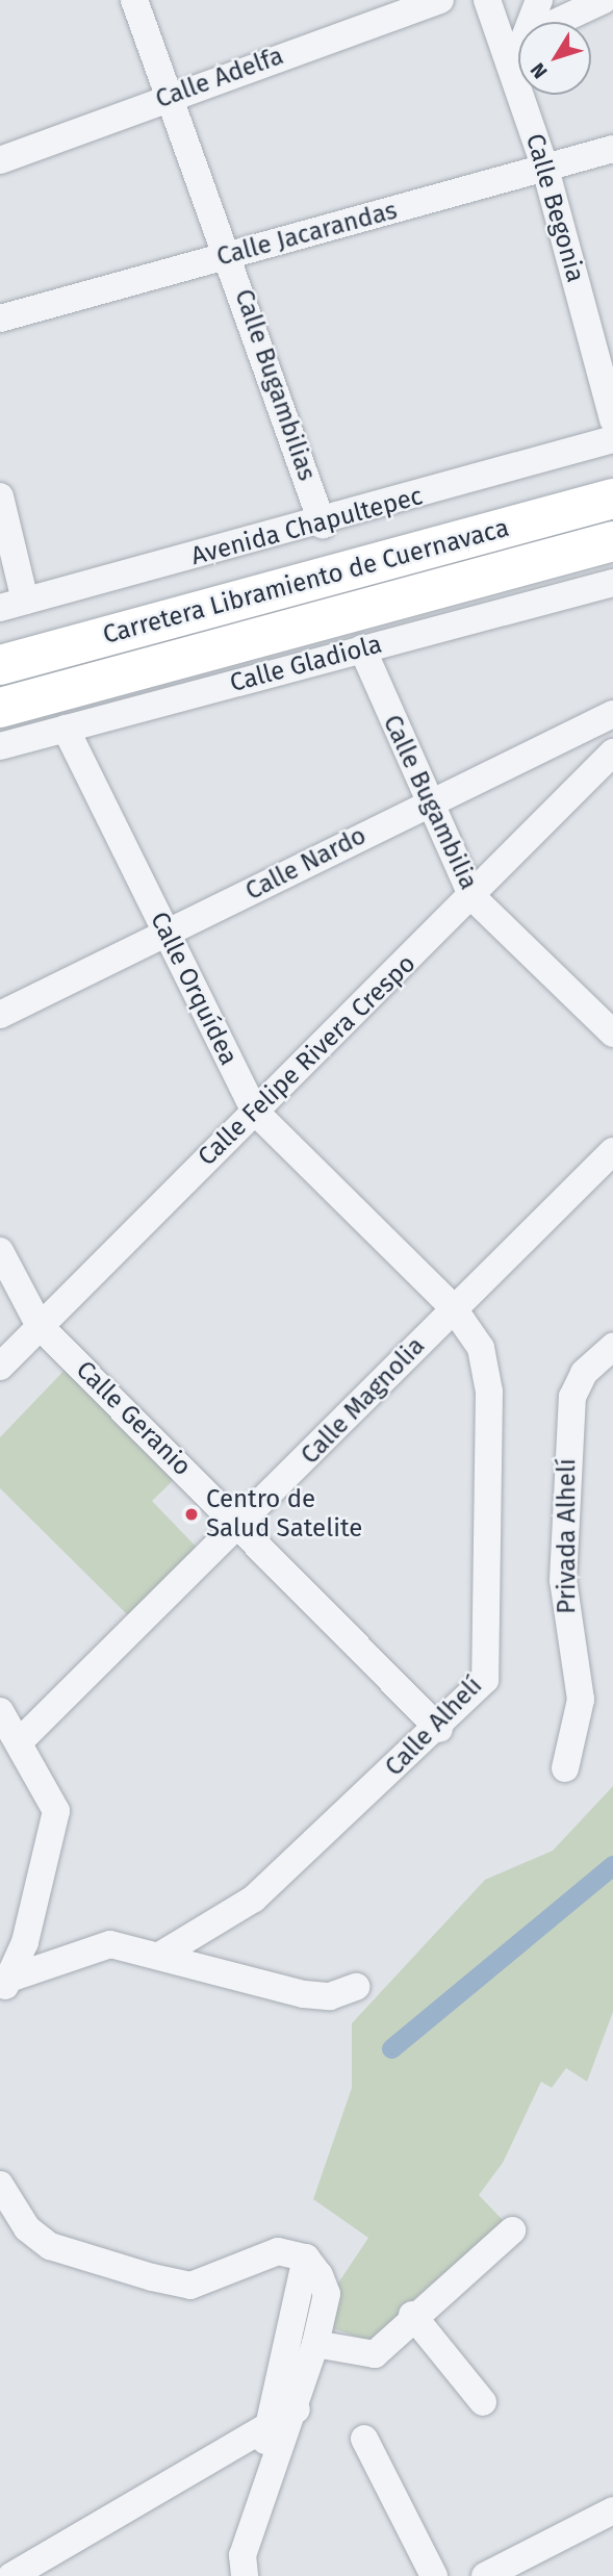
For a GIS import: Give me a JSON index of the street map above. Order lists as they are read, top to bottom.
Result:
{
  "streets": {
    "highway": ["Carretera Libramiento de Cuernavaca"],
    "street": [
      "Calle Adelfa",
      "Calle Begonia",
      "Calle Jacarandas",
      "Calle Bugambilias",
      "Avenida Chapultepec",
      "Calle Gladiola",
      "Calle Bugambilia",
      "Calle Nardo",
      "Calle Orquídea",
      "Calle Felipe Rivera Crespo",
      "Calle Magnolia",
      "Calle Geranio",
      "Privada Alhelí",
      "Calle Alhelí"
    ]
  },
  "crossings": [
    ["Calle Adelfa", "Calle Bugambilias"],
    ["Calle Begonia", "Calle Jacarandas"],
    ["Calle Jacarandas", "Calle Bugambilias"],
    ["Calle Bugambilias", "Avenida Chapultepec"],
    ["Calle Gladiola", "Calle Bugambilia"],
    ["Calle Gladiola", "Calle Orquídea"],
    ["Calle Bugambilia", "Calle Nardo"],
    ["Calle Bugambilia", "Calle Felipe Rivera Crespo"],
    ["Calle Nardo", "Calle Orquídea"],
    ["Calle Orquídea", "Calle Felipe Rivera Crespo"],
    ["Calle Orquídea", "Calle Magnolia"],
    ["Calle Orquídea", "Calle Alhelí"],
    ["Calle Felipe Rivera Crespo", "Calle Geranio"],
    ["Calle Magnolia", "Calle Geranio"],
    ["Calle Geranio", "Calle Alhelí"]
  ],
  "places": ["Centro de Salud Satelite"],
  "north": "bottom left"
}
